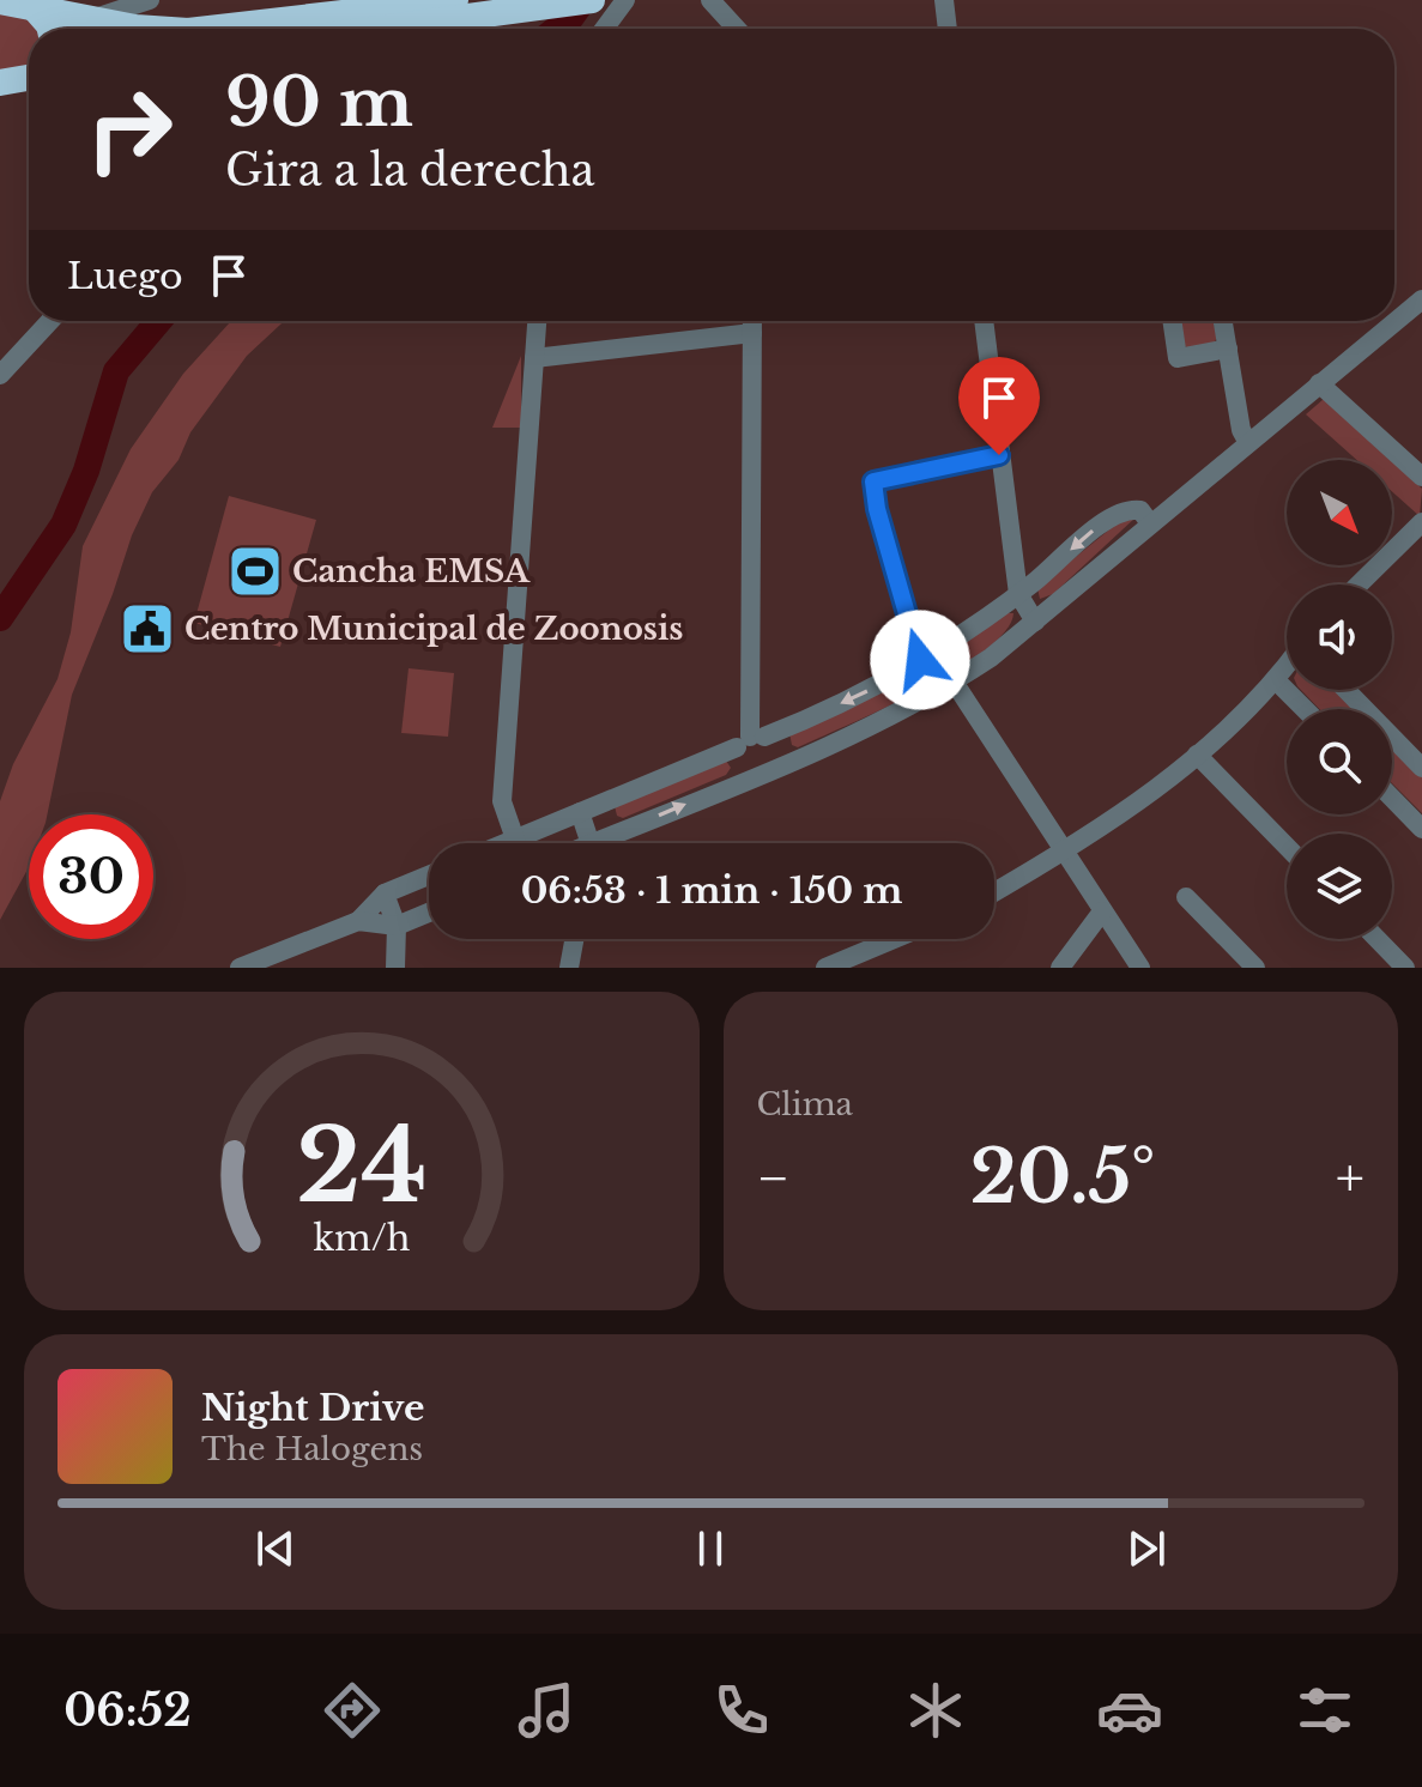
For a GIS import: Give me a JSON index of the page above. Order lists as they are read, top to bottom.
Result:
{
  "places": {
    "sports": ["Cancha EMSA"],
    "public building": ["Centro Municipal de Zoonosis"]
  },
  "north": "bottom right",
  "page": {
    "turn": ["90 m", "Gira a la derecha"],
    "then": "Luego",
    "limit": "30",
    "trip": "06:53 · 1 min · 150 m",
    "tile": "Clima",
    "heat": ["−", "20.5°", "+"],
    "song": ["Night Drive", "The Halogens"],
    "tabs": "06:52",
    "gauge": ["24", "km/h"]
  }
}
